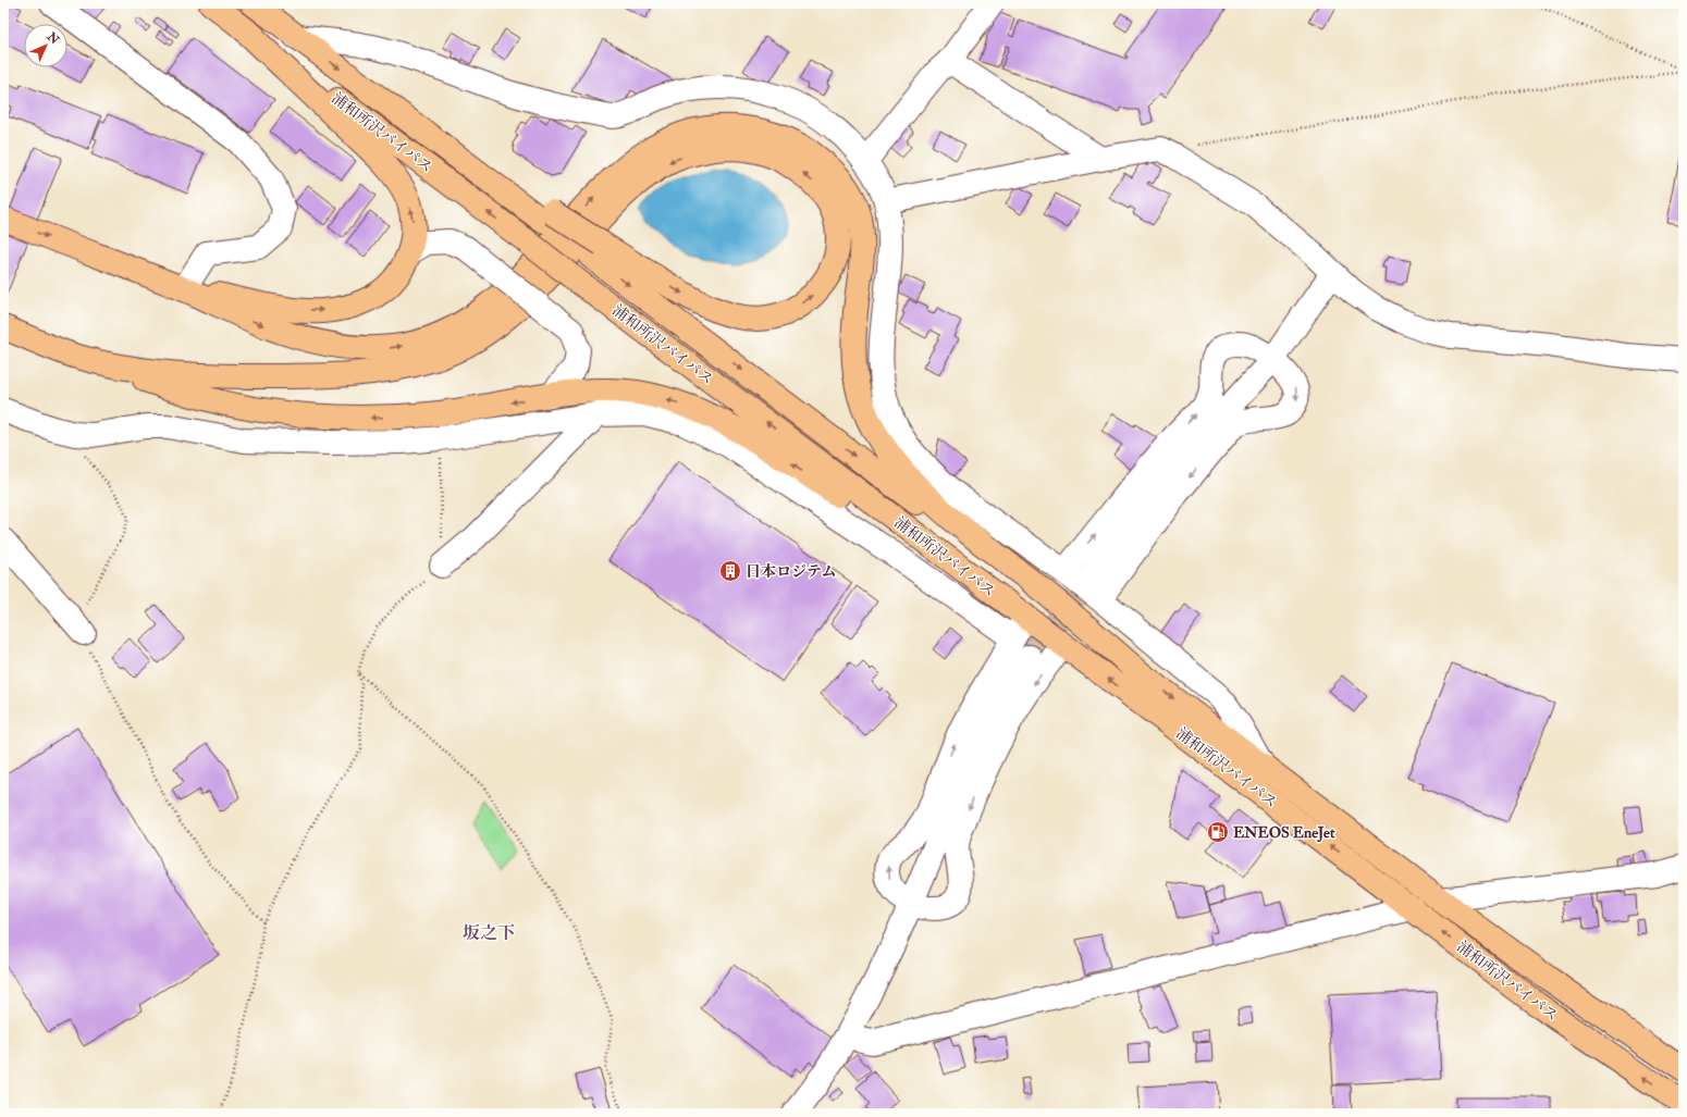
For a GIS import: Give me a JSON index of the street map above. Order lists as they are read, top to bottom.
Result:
{
  "streets": {
    "highway": ["浦和所沢バイパス"]
  },
  "districts": ["坂之下"],
  "places": {
    "building": ["日本ロジテム"],
    "fuel station": ["ENEOS EneJet"]
  },
  "north": "top right"
}
